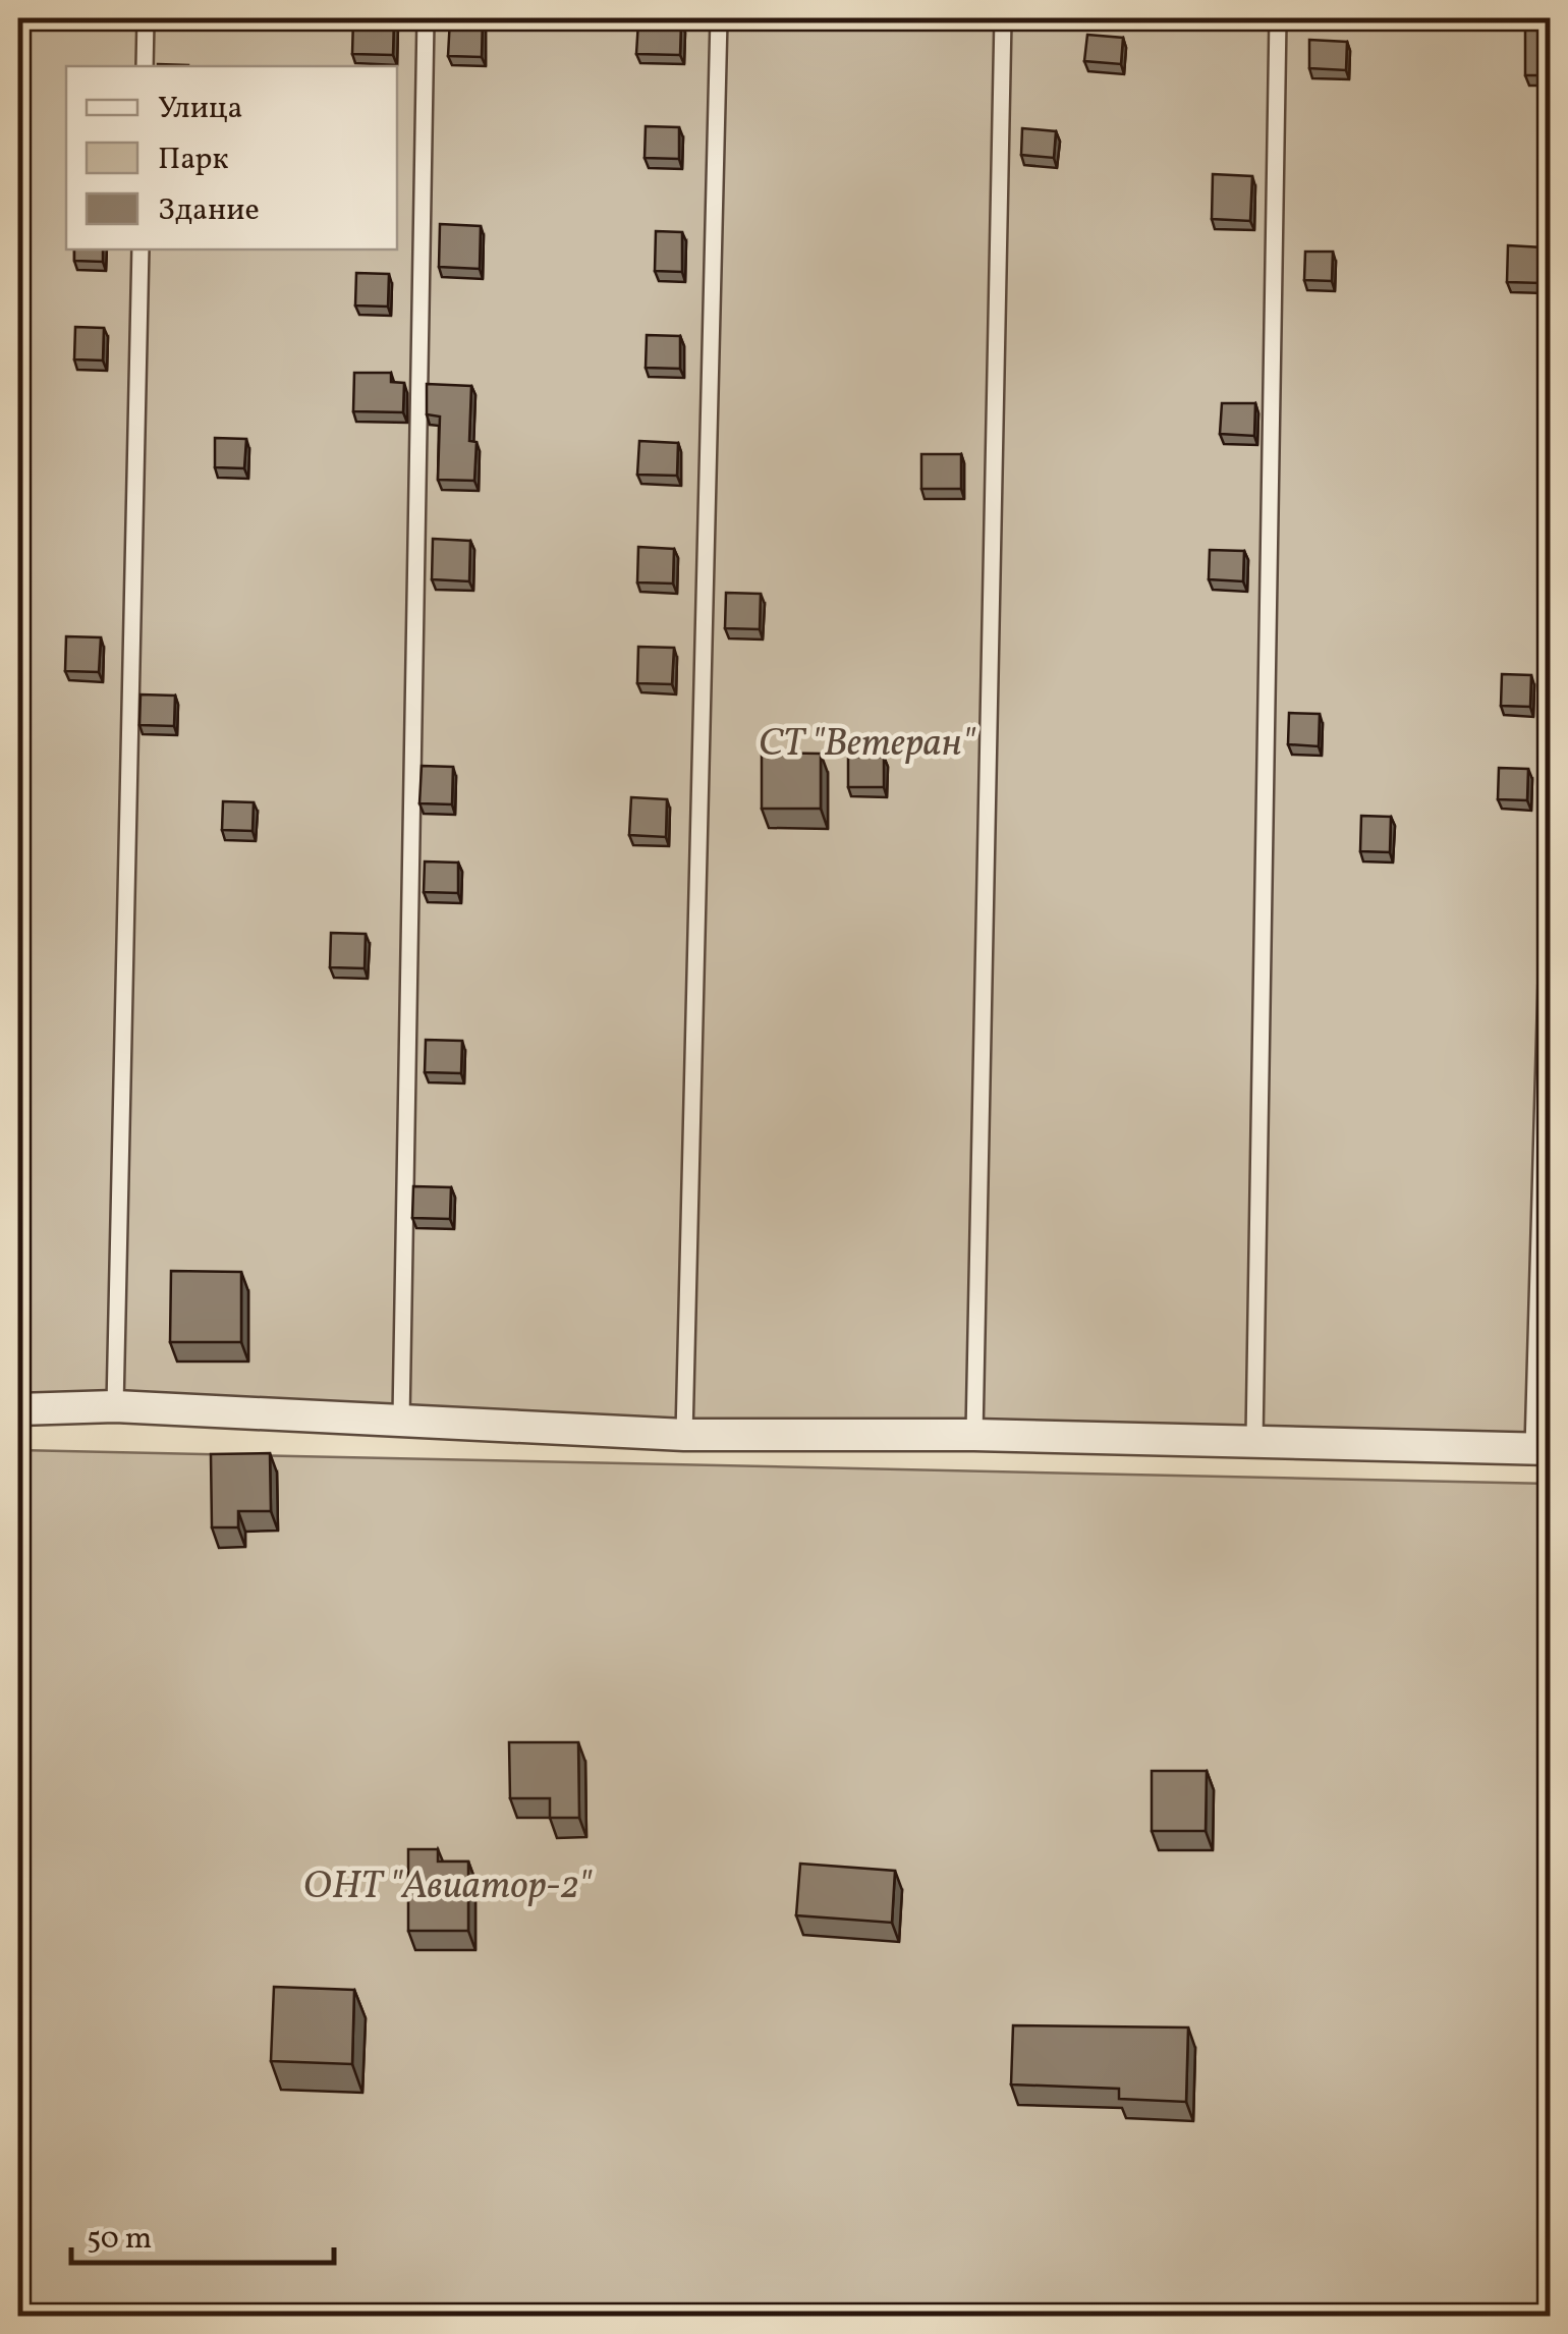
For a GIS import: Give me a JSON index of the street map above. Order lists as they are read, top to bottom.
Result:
{
  "parks": ["СТ \"Ветеран\"", "ОНТ \"Авиатор-2\""],
  "legend": ["Улица", "Парк", "Здание"],
  "scale_bar": "50 m"
}
